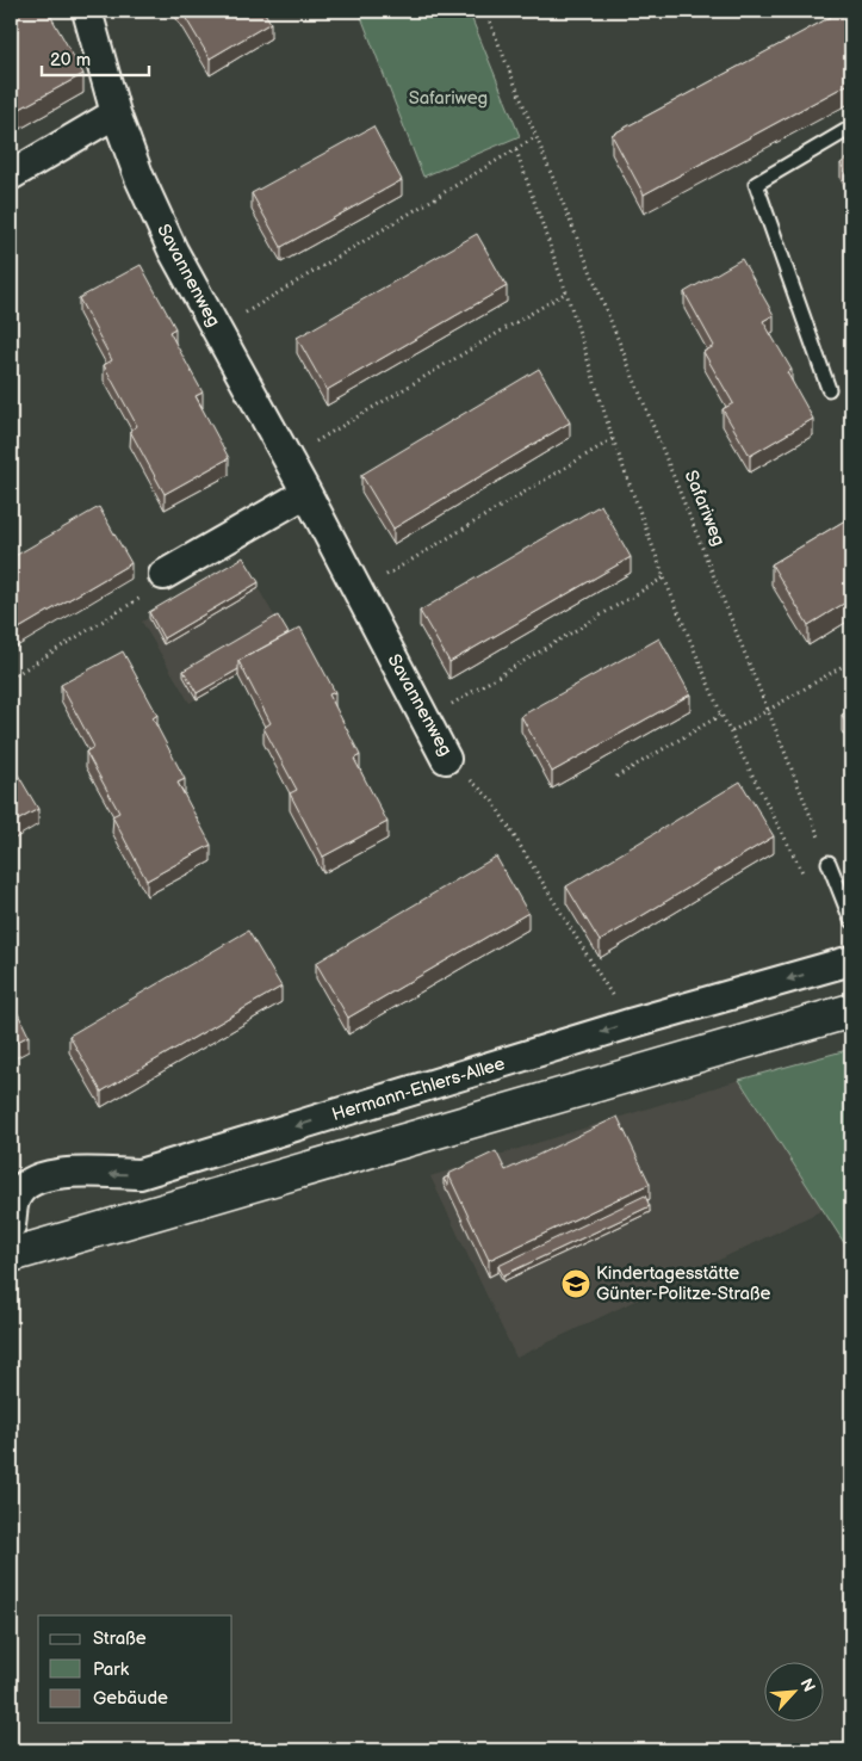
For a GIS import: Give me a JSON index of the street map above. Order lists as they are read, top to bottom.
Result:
{
  "streets": {
    "street": ["Savannenweg", "Hermann-Ehlers-Allee"],
    "path": ["Safariweg"]
  },
  "crossings": [
    ["Savannenweg", "Hermann-Ehlers-Allee"]
  ],
  "parks": ["Safariweg"],
  "places": {
    "school or university": ["Kindertagesstätte Günter-Politze-Straße"]
  },
  "legend": ["Straße", "Park", "Gebäude"],
  "scale_bar": "20 m",
  "north": "top right"
}
